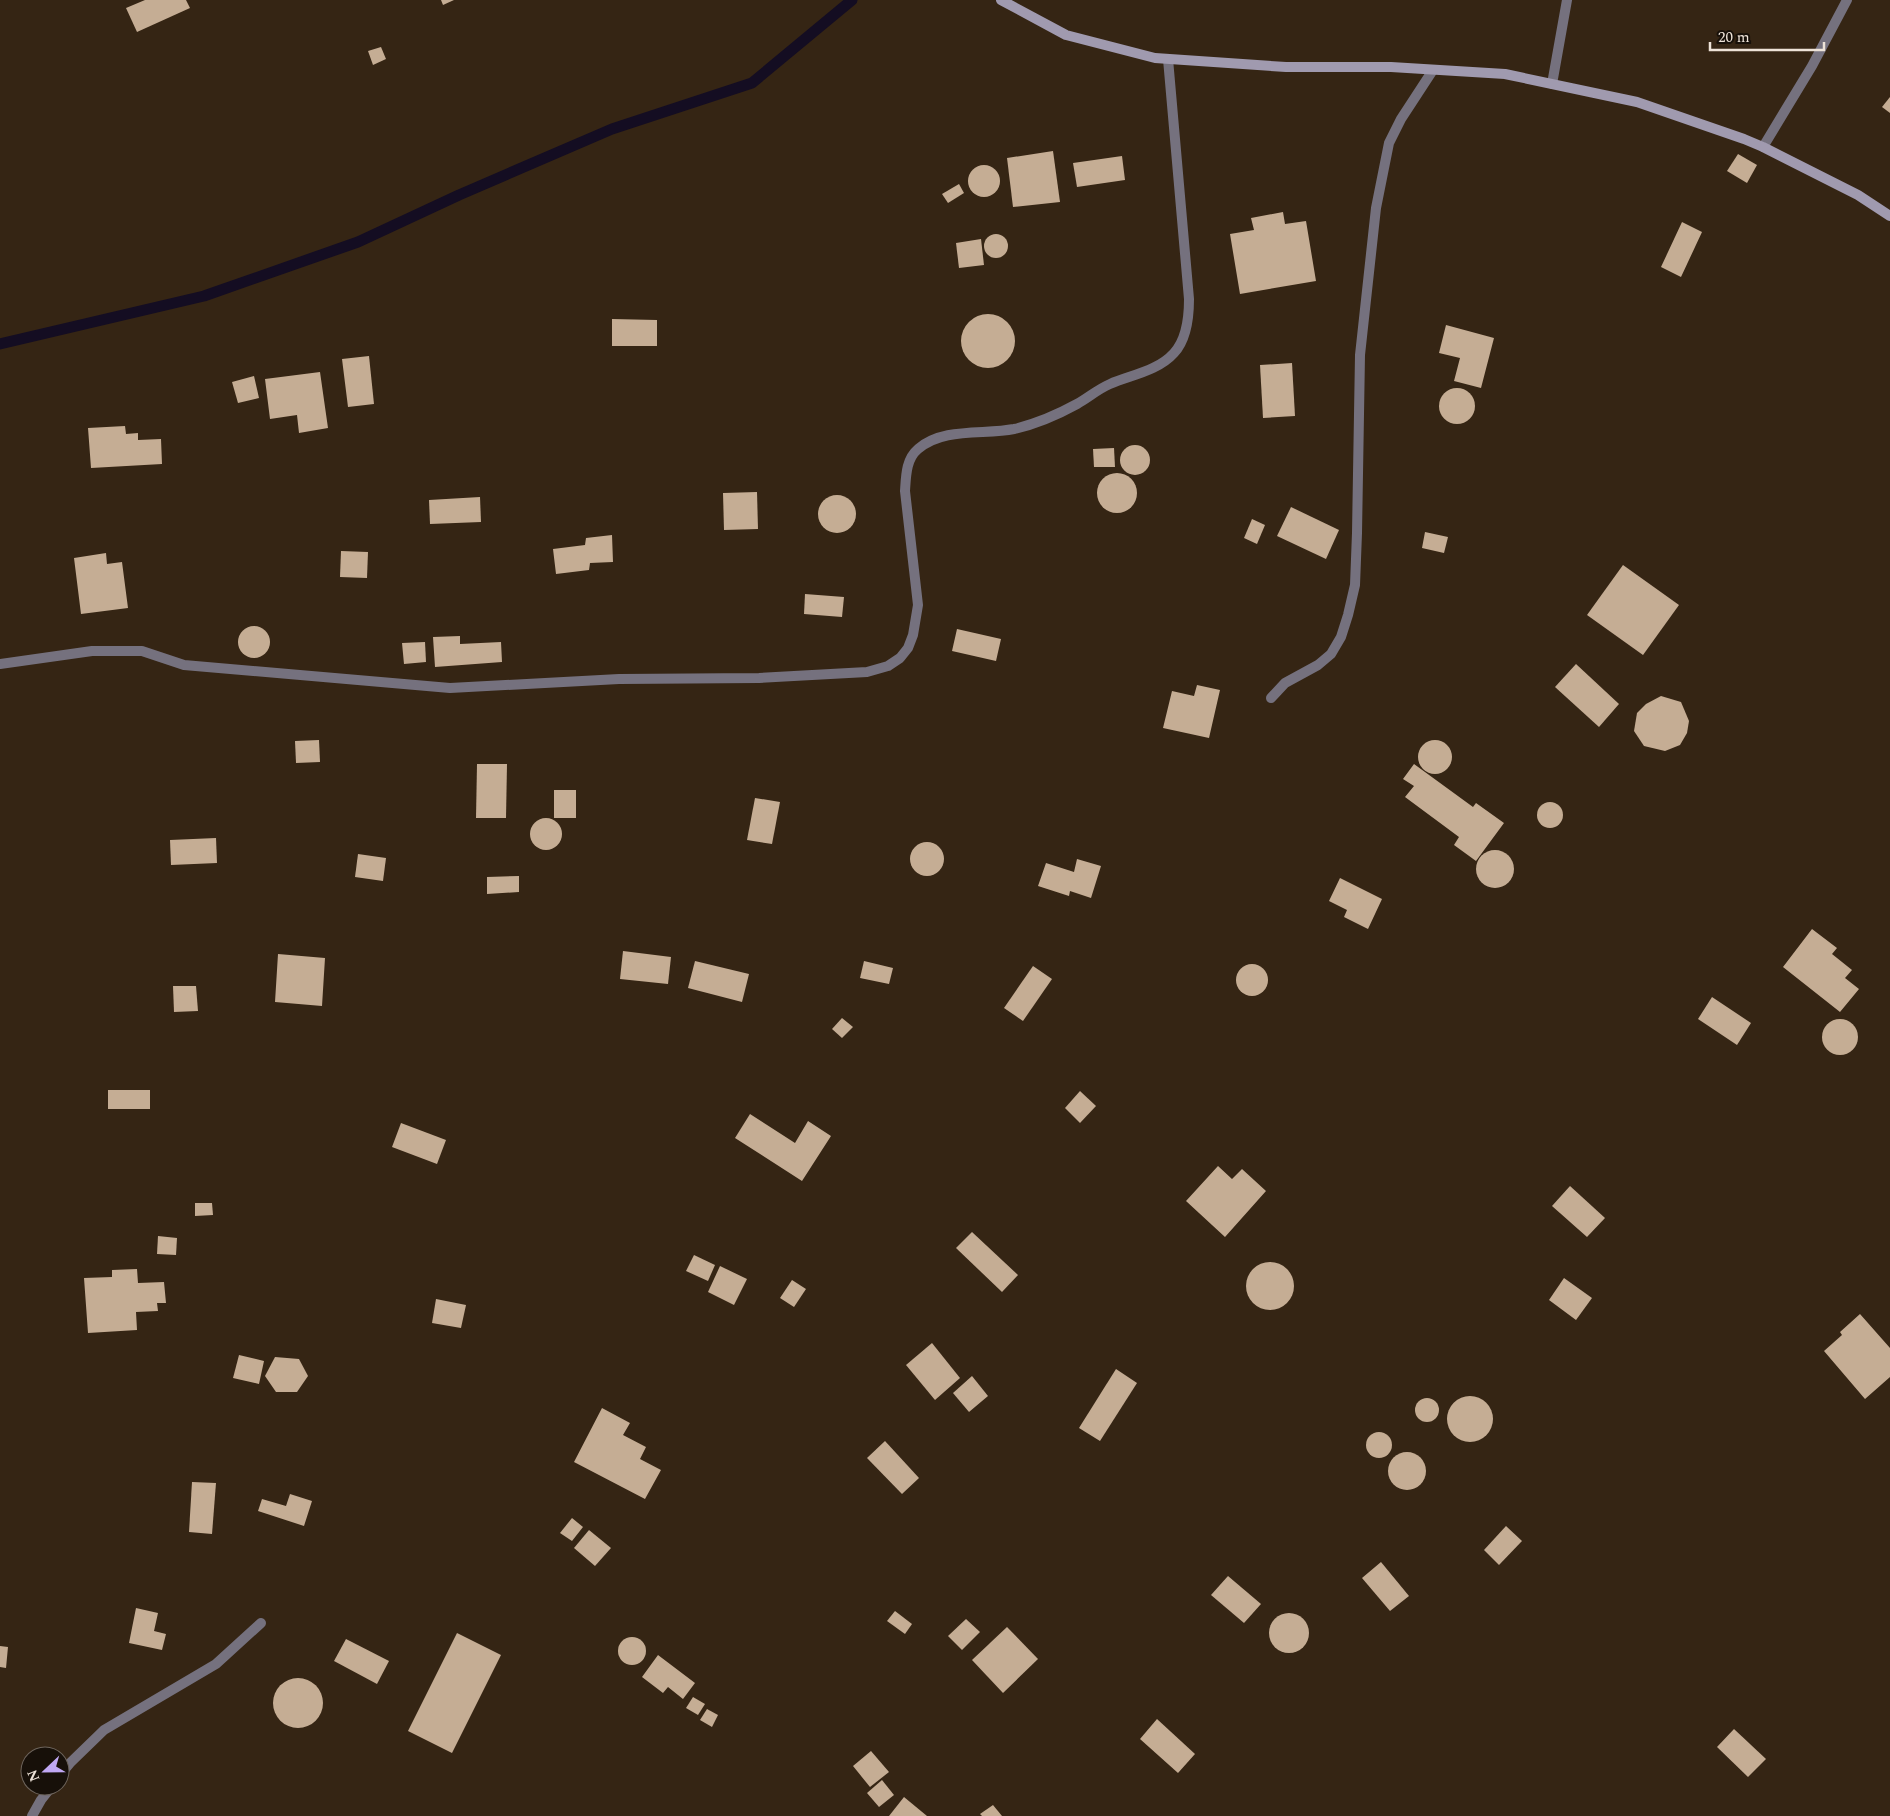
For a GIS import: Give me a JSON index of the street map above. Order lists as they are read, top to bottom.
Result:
{
  "scale_bar": "20 m",
  "north": "left"
}
